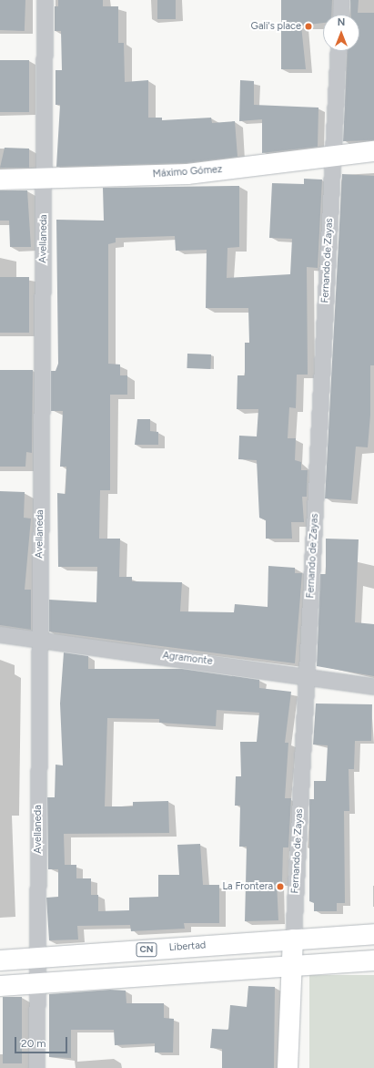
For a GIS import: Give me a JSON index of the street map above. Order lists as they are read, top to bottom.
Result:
{
  "streets": {
    "main road": [
      "Máximo Gómez",
      "Fernando de Zayas",
      "Libertad",
      "CN"
    ],
    "street": ["Avellaneda", "Agramonte"]
  },
  "crossings": [
    ["Máximo Gómez", "Avellaneda"],
    ["Máximo Gómez", "Fernando de Zayas"],
    ["Avellaneda", "Agramonte"],
    ["Avellaneda", "Libertad"],
    ["Fernando de Zayas", "Agramonte"],
    ["Fernando de Zayas", "Libertad"]
  ],
  "places": ["Gali's place", "La Frontera"],
  "scale_bar": "20 m",
  "north": "top"
}
